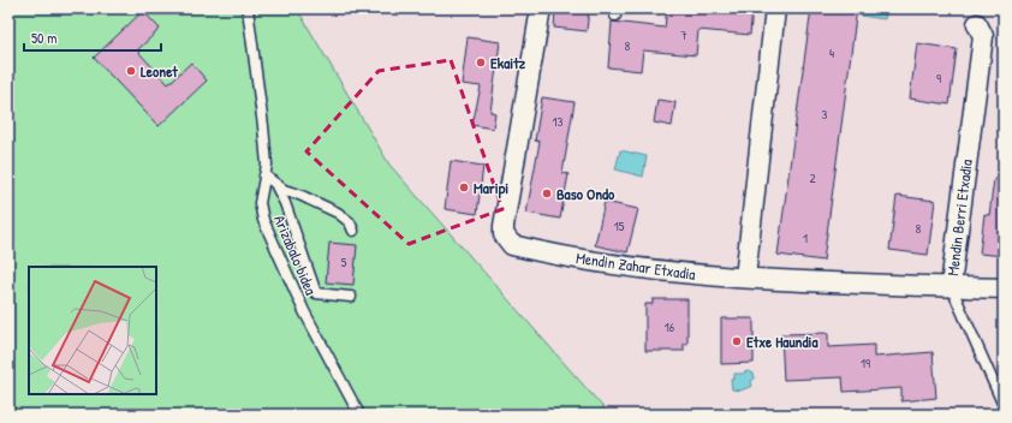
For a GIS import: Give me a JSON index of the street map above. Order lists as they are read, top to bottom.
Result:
{
  "streets": {
    "street": ["Mendin Berri Etxadia", "Mendin Zahar Etxadia"],
    "lane": ["Arizabalo bidea"]
  },
  "crossings": [
    ["Mendin Berri Etxadia", "Mendin Zahar Etxadia"]
  ],
  "places": [
    "Ekaitz",
    "Leonet",
    "Maripi",
    "Baso Ondo",
    "Etxe Haundia"
  ],
  "house_numbers": [
    "7",
    "8",
    "4",
    "9",
    "3",
    "13",
    "2",
    "15",
    "8",
    "1",
    "5",
    "16",
    "19"
  ],
  "scale_bar": "50 m"
}
